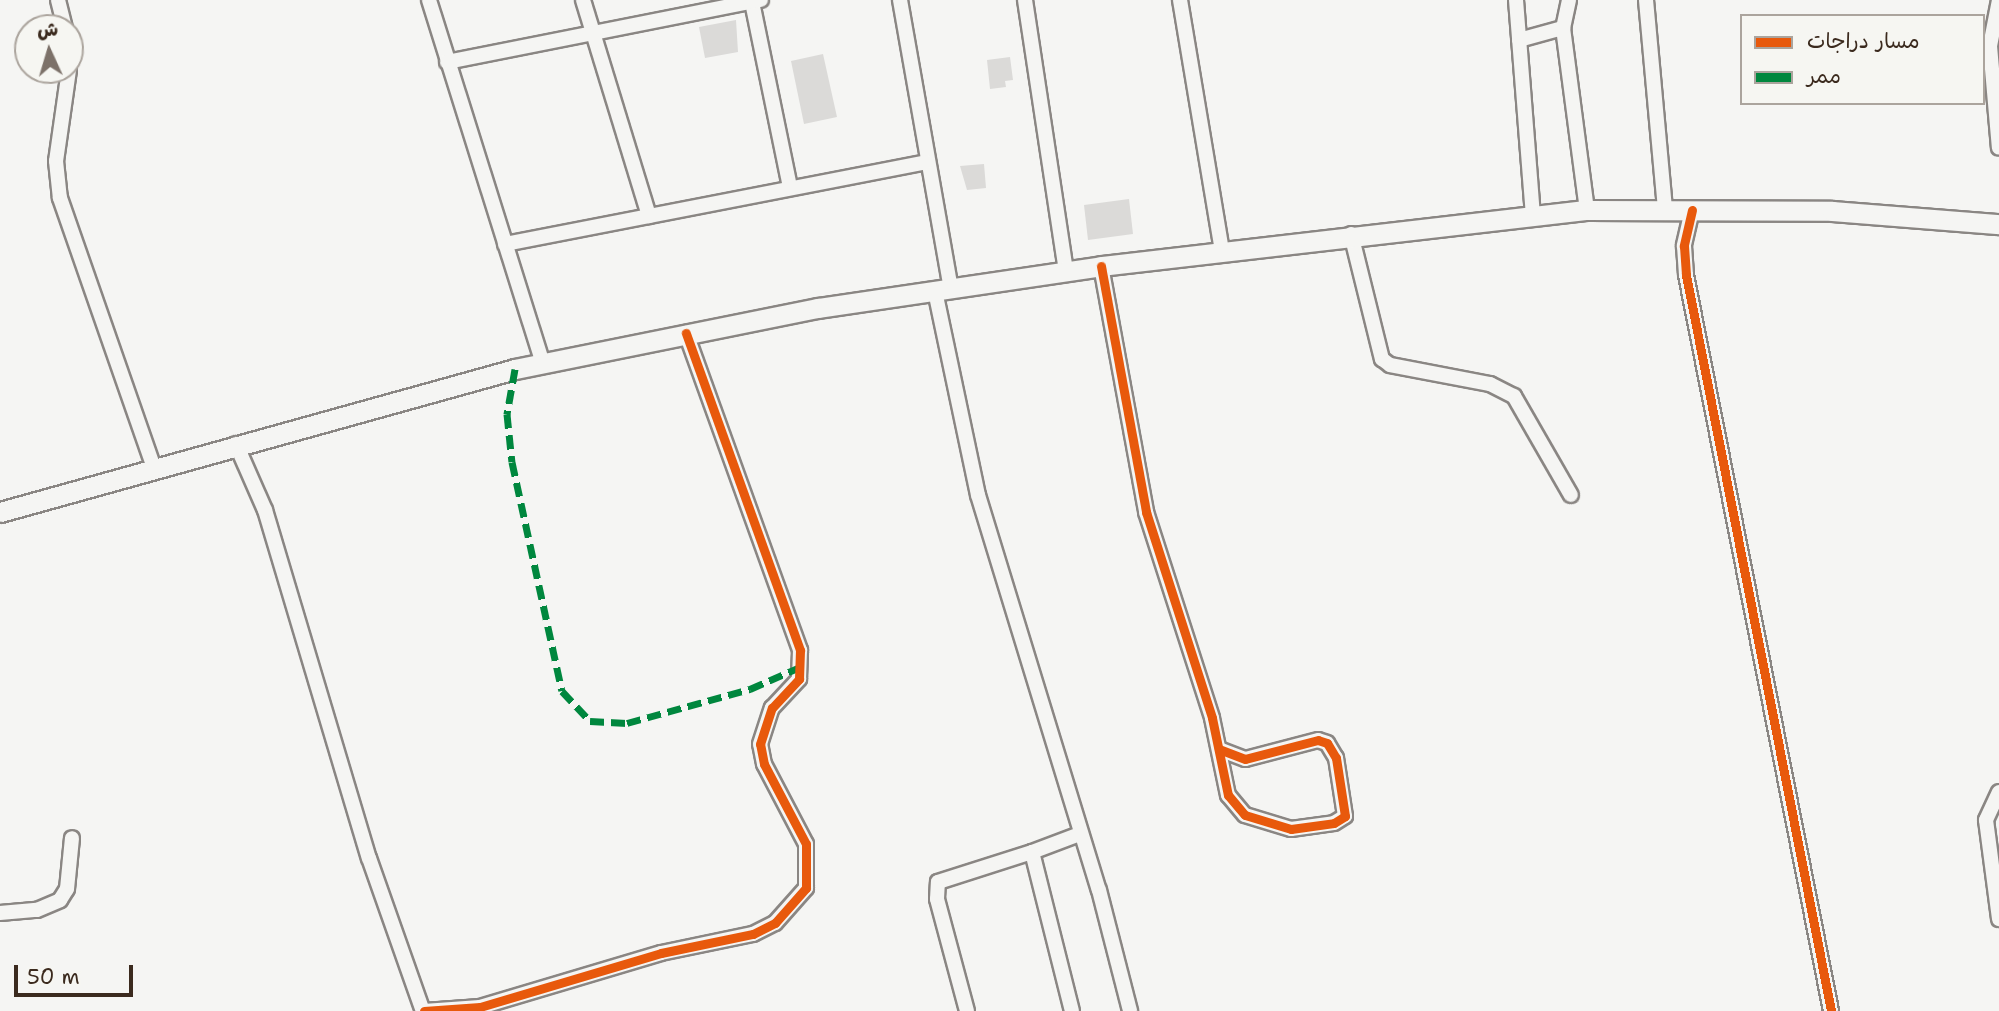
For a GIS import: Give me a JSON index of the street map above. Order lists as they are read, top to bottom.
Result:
{
  "legend": ["مسار دراجات", "ممر"],
  "scale_bar": "50 m",
  "north": "top"
}
